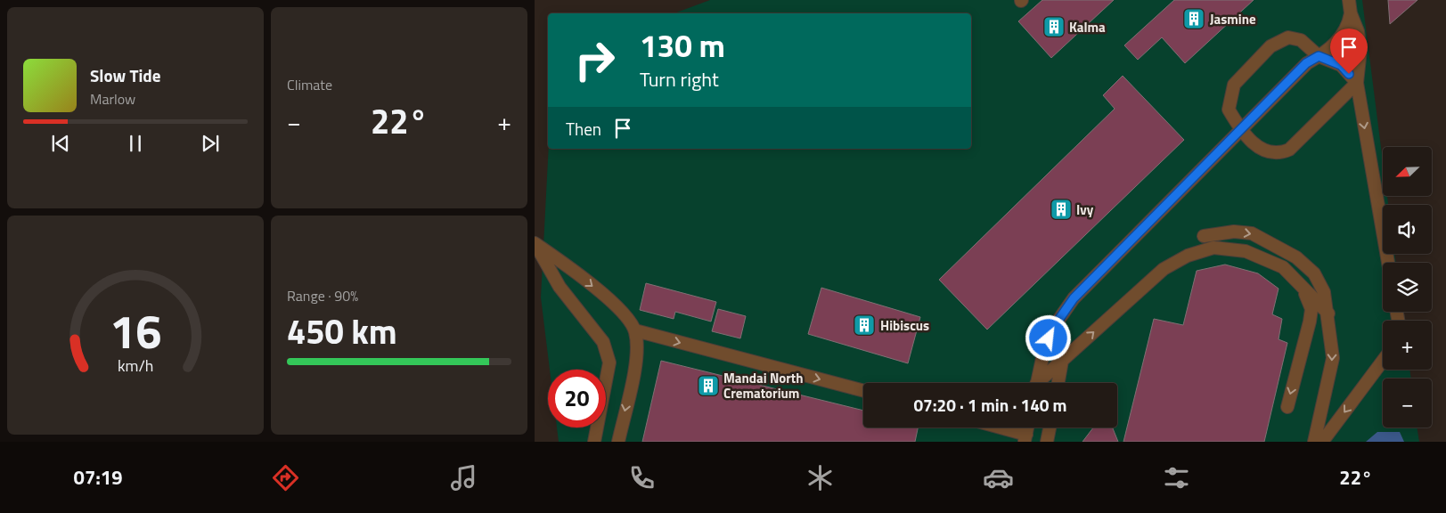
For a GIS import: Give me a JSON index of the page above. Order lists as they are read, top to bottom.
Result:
{
  "places": {
    "building": [
      "Jasmine",
      "Kalma",
      "Ivy",
      "Hibiscus",
      "Mandai North Crematorium"
    ]
  },
  "north": "bottom left",
  "page": {
    "tile": [
      "Climate",
      ["Range · 90%", "450 km"]
    ],
    "turn": ["130 m", "Turn right"],
    "song": ["Slow Tide", "Marlow"],
    "heat": ["−", "22°", "+"],
    "then": "Then",
    "map_buttons": ["+", "−"],
    "limit": "20",
    "trip": "07:20 · 1 min · 140 m",
    "tabs": ["07:19", "22°"],
    "gauge": ["16", "km/h"]
  }
}
